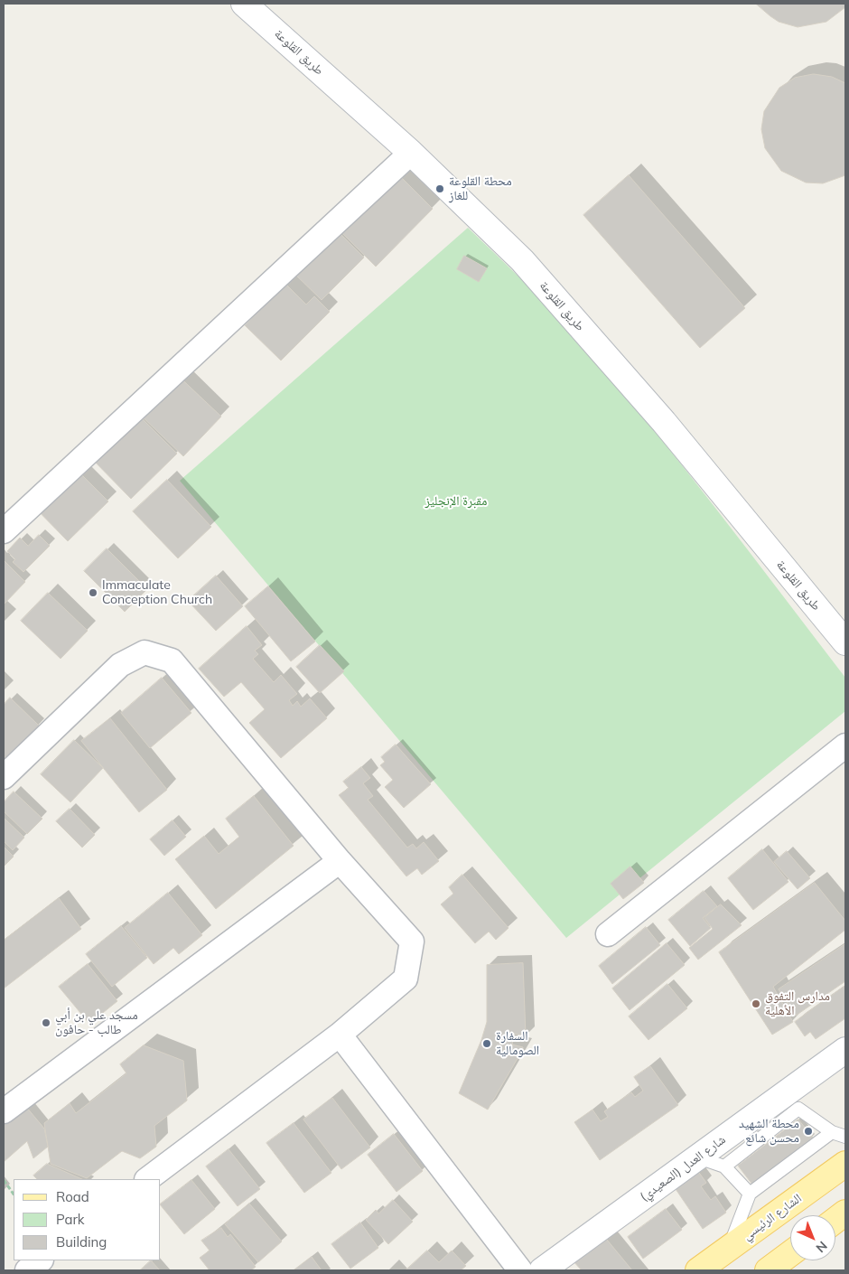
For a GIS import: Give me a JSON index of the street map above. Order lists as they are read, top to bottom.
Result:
{
  "streets": {
    "main road": ["طريق القلوعة", "شارع العدل (الصعيدي)", "الشارع الرئيسي"]
  },
  "parks": ["مقبرة الإنجليز"],
  "places": [
    "محطة القلوعة للغاز",
    "Immaculate Conception Church",
    "مدارس التفوق الأهلية",
    "مسجد علي بن أبي طالب - حافون",
    "السفارة الصومالية",
    "محطة الشهيد محسن شائع"
  ],
  "legend": ["Road", "Park", "Building"],
  "north": "bottom right"
}
